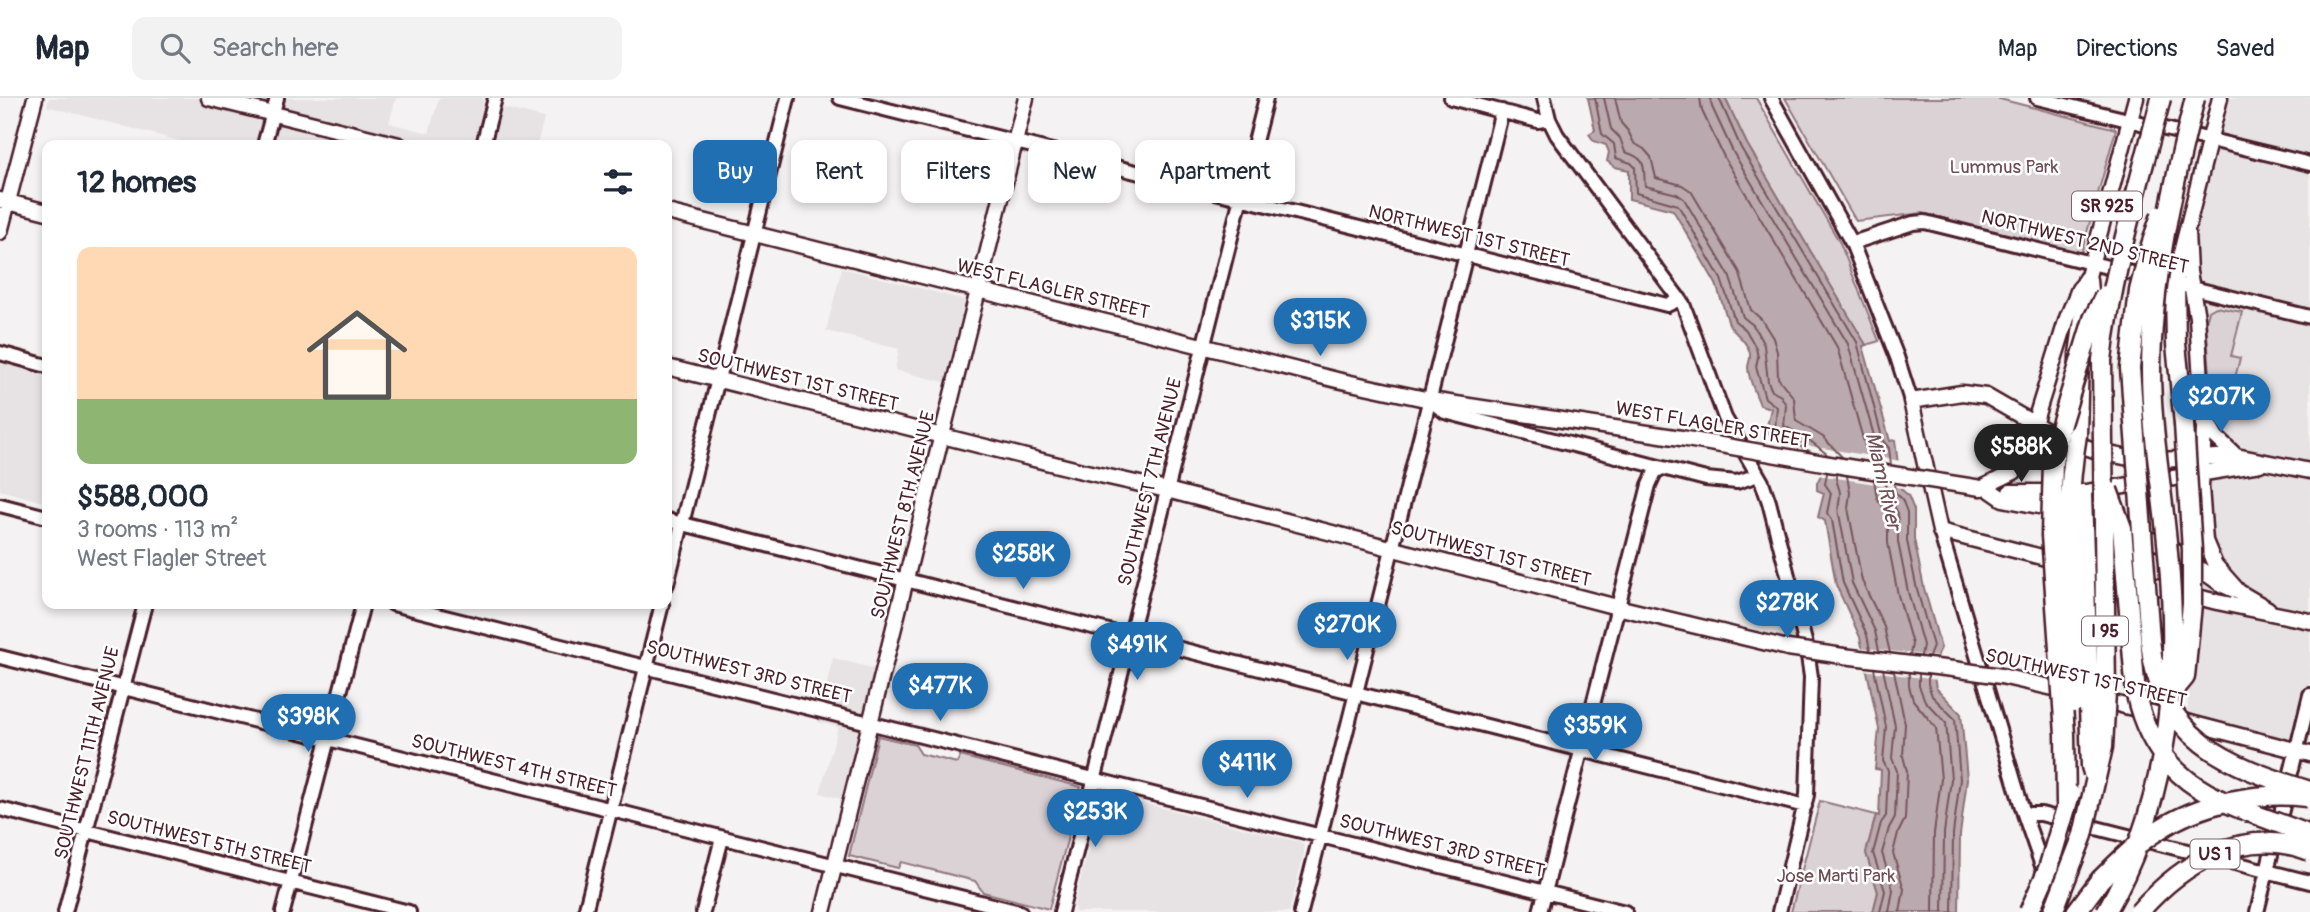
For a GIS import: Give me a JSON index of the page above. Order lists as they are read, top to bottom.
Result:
{
  "streets": {
    "highway": ["I 95", "US 1"],
    "main road": [
      "SR 925",
      "WEST FLAGLER STREET",
      "SOUTHWEST 1ST STREET",
      "SOUTHWEST 8TH AVENUE"
    ],
    "street": [
      "NORTHWEST 1ST STREET",
      "NORTHWEST 2ND STREET",
      "SOUTHWEST 7TH AVENUE",
      "SOUTHWEST 3RD STREET",
      "SOUTHWEST 11TH AVENUE",
      "SOUTHWEST 4TH STREET",
      "SOUTHWEST 5TH STREET"
    ]
  },
  "crossings": [
    ["SR 925", "NORTHWEST 2ND STREET"],
    ["SR 925", "WEST FLAGLER STREET"],
    ["NORTHWEST 1ST STREET", "SOUTHWEST 8TH AVENUE"],
    ["WEST FLAGLER STREET", "SOUTHWEST 7TH AVENUE"],
    ["WEST FLAGLER STREET", "SOUTHWEST 8TH AVENUE"],
    ["SOUTHWEST 1ST STREET", "SOUTHWEST 7TH AVENUE"],
    ["SOUTHWEST 1ST STREET", "SOUTHWEST 8TH AVENUE"],
    ["SOUTHWEST 7TH AVENUE", "SOUTHWEST 3RD STREET"],
    ["SOUTHWEST 8TH AVENUE", "SOUTHWEST 3RD STREET"],
    ["SOUTHWEST 8TH AVENUE", "SOUTHWEST 4TH STREET"],
    ["SOUTHWEST 11TH AVENUE", "SOUTHWEST 4TH STREET"],
    ["SOUTHWEST 11TH AVENUE", "SOUTHWEST 5TH STREET"]
  ],
  "water": ["Miami River"],
  "parks": ["Lummus Park", "Jose Marti Park"],
  "page": {
    "header": "Map",
    "search": "Search here",
    "nav": ["Map", "Directions", "Saved"],
    "chip": [
      "Buy",
      "Rent",
      "Filters",
      "New",
      "Apartment"
    ],
    "heading": "12 homes",
    "list": [
      {
        "name": "$588,000",
        "note": "3 rooms · 113 m² · West Flagler Street"
      }
    ],
    "price": [
      "$315K",
      "$207K",
      "$588K",
      "$258K",
      "$278K",
      "$270K",
      "$491K",
      "$477K",
      "$398K",
      "$359K",
      "$411K",
      "$253K"
    ]
  }
}
